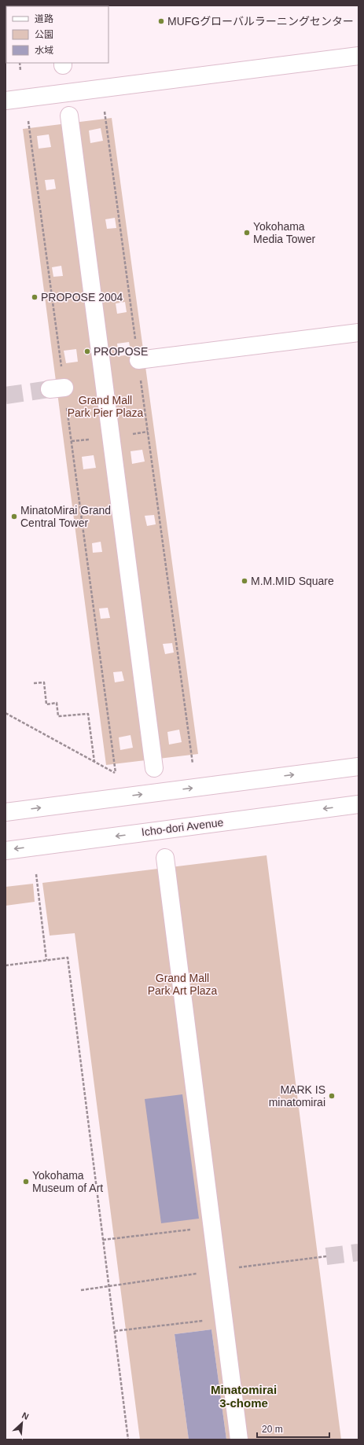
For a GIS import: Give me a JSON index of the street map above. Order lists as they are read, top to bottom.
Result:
{
  "streets": {
    "street": ["Icho-dori Avenue"]
  },
  "districts": ["Minatomirai 3-chome"],
  "parks": ["Grand Mall Park Pier Plaza", "Grand Mall Park Art Plaza"],
  "places": [
    "MUFGグローバルラーニングセンター",
    "Yokohama Media Tower",
    "PROPOSE 2004",
    "PROPOSE",
    "MinatoMirai Grand Central Tower",
    "M.M.MID Square",
    "MARK IS minatomirai",
    "Yokohama Museum of Art"
  ],
  "legend": ["道路", "公園", "水域"],
  "scale_bar": "20 m",
  "north": "top right"
}
